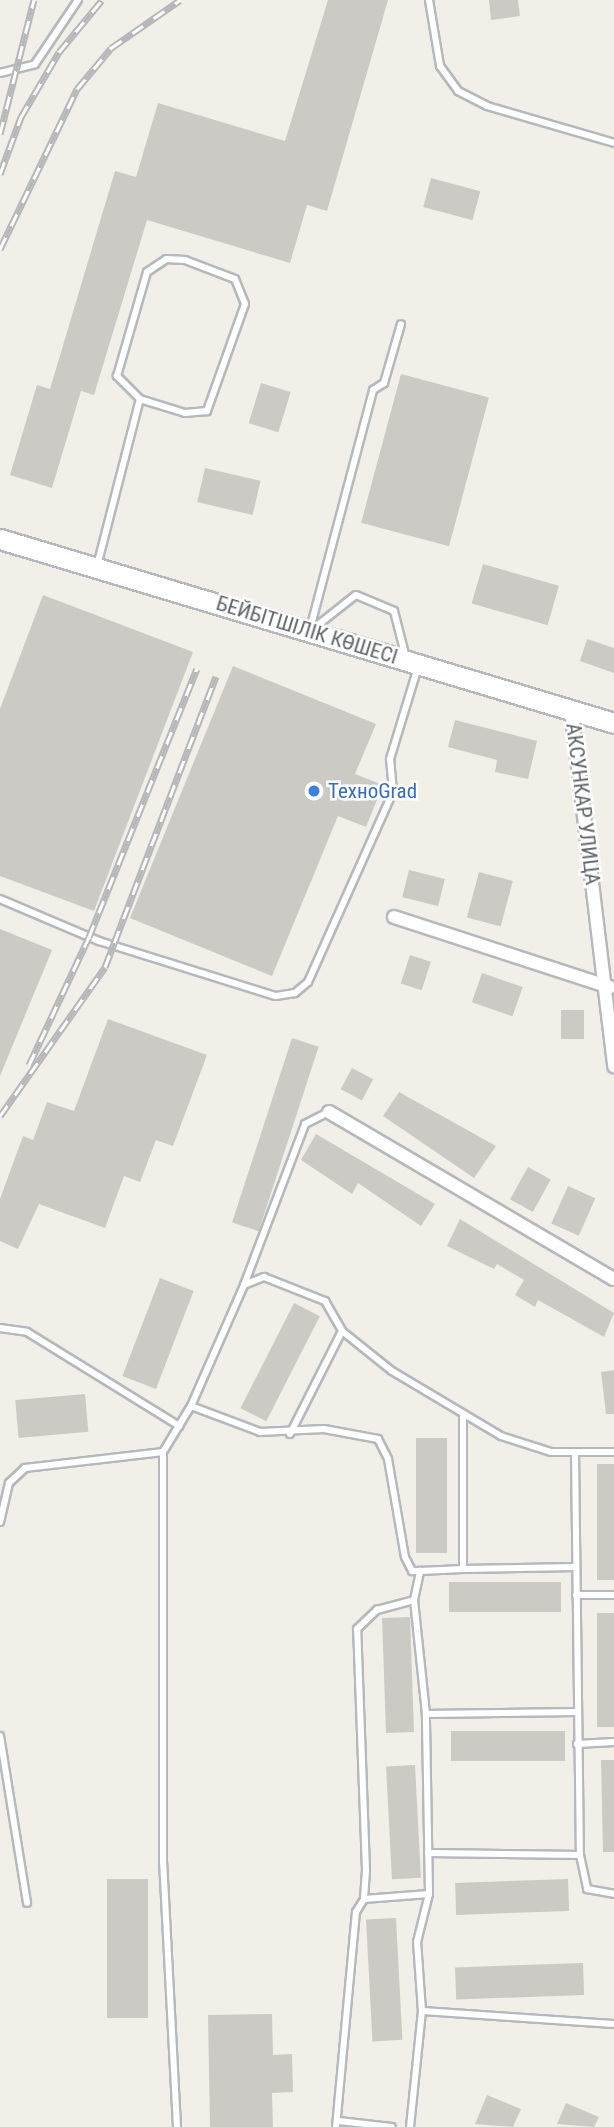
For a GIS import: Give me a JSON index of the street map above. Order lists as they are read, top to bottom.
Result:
{
  "streets": {
    "street": ["БЕЙБІТШІЛІК КӨШЕСІ", "АКСУНКАР УЛИЦА"]
  },
  "crossings": [
    ["БЕЙБІТШІЛІК КӨШЕСІ", "АКСУНКАР УЛИЦА"]
  ],
  "places": ["ТехноGrad"]
}
